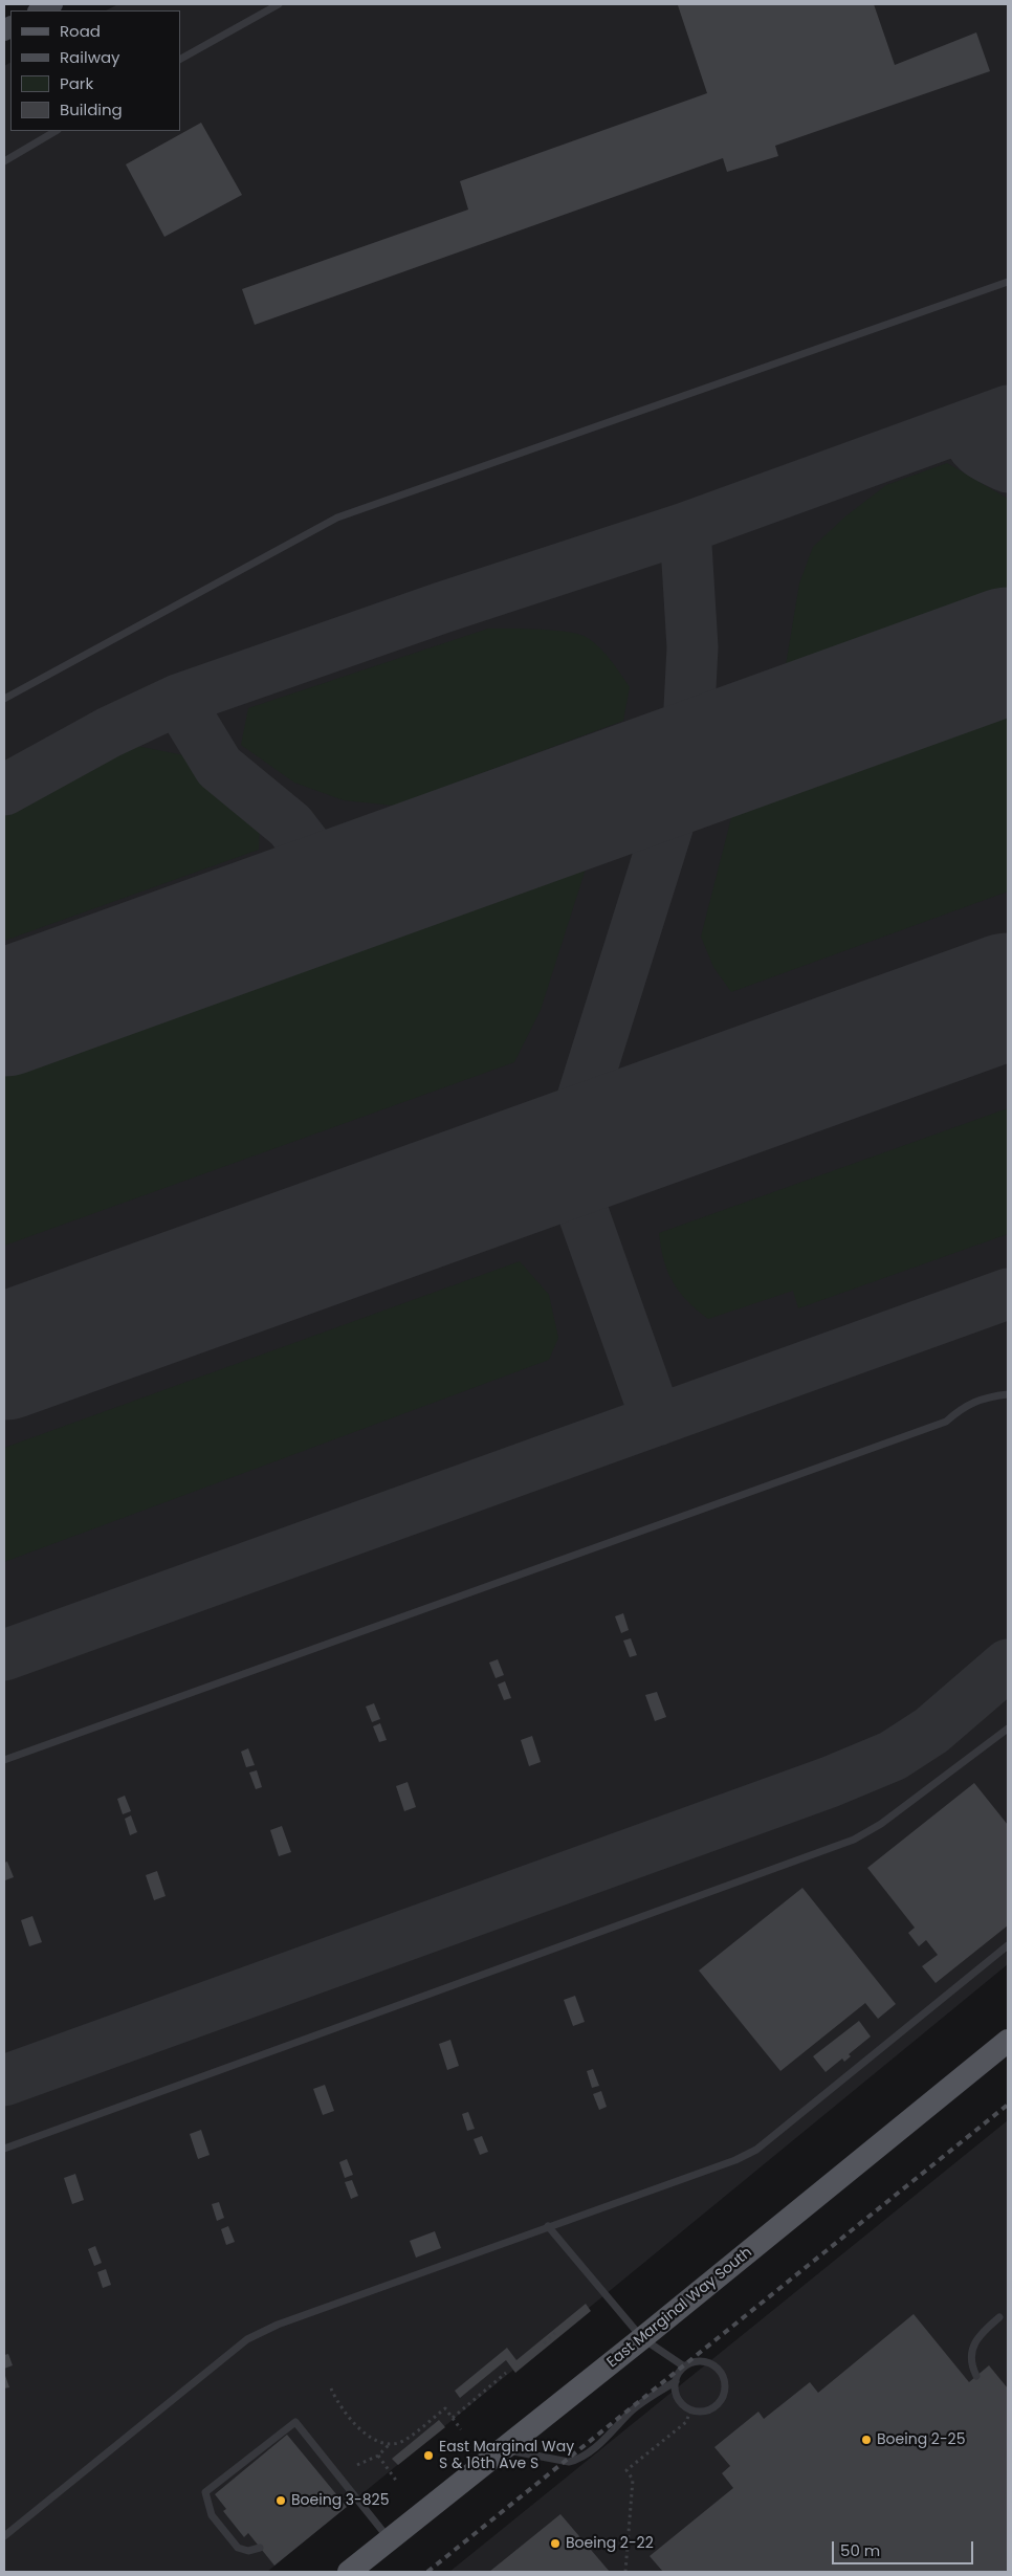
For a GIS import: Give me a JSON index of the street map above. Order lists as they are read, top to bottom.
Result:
{
  "streets": {
    "main road": ["East Marginal Way South"]
  },
  "places": [
    "Boeing 2-25",
    "East Marginal Way S & 16th Ave S",
    "Boeing 3-825",
    "Boeing 2-22"
  ],
  "legend": [
    "Road",
    "Railway",
    "Park",
    "Building"
  ],
  "scale_bar": "50 m"
}
